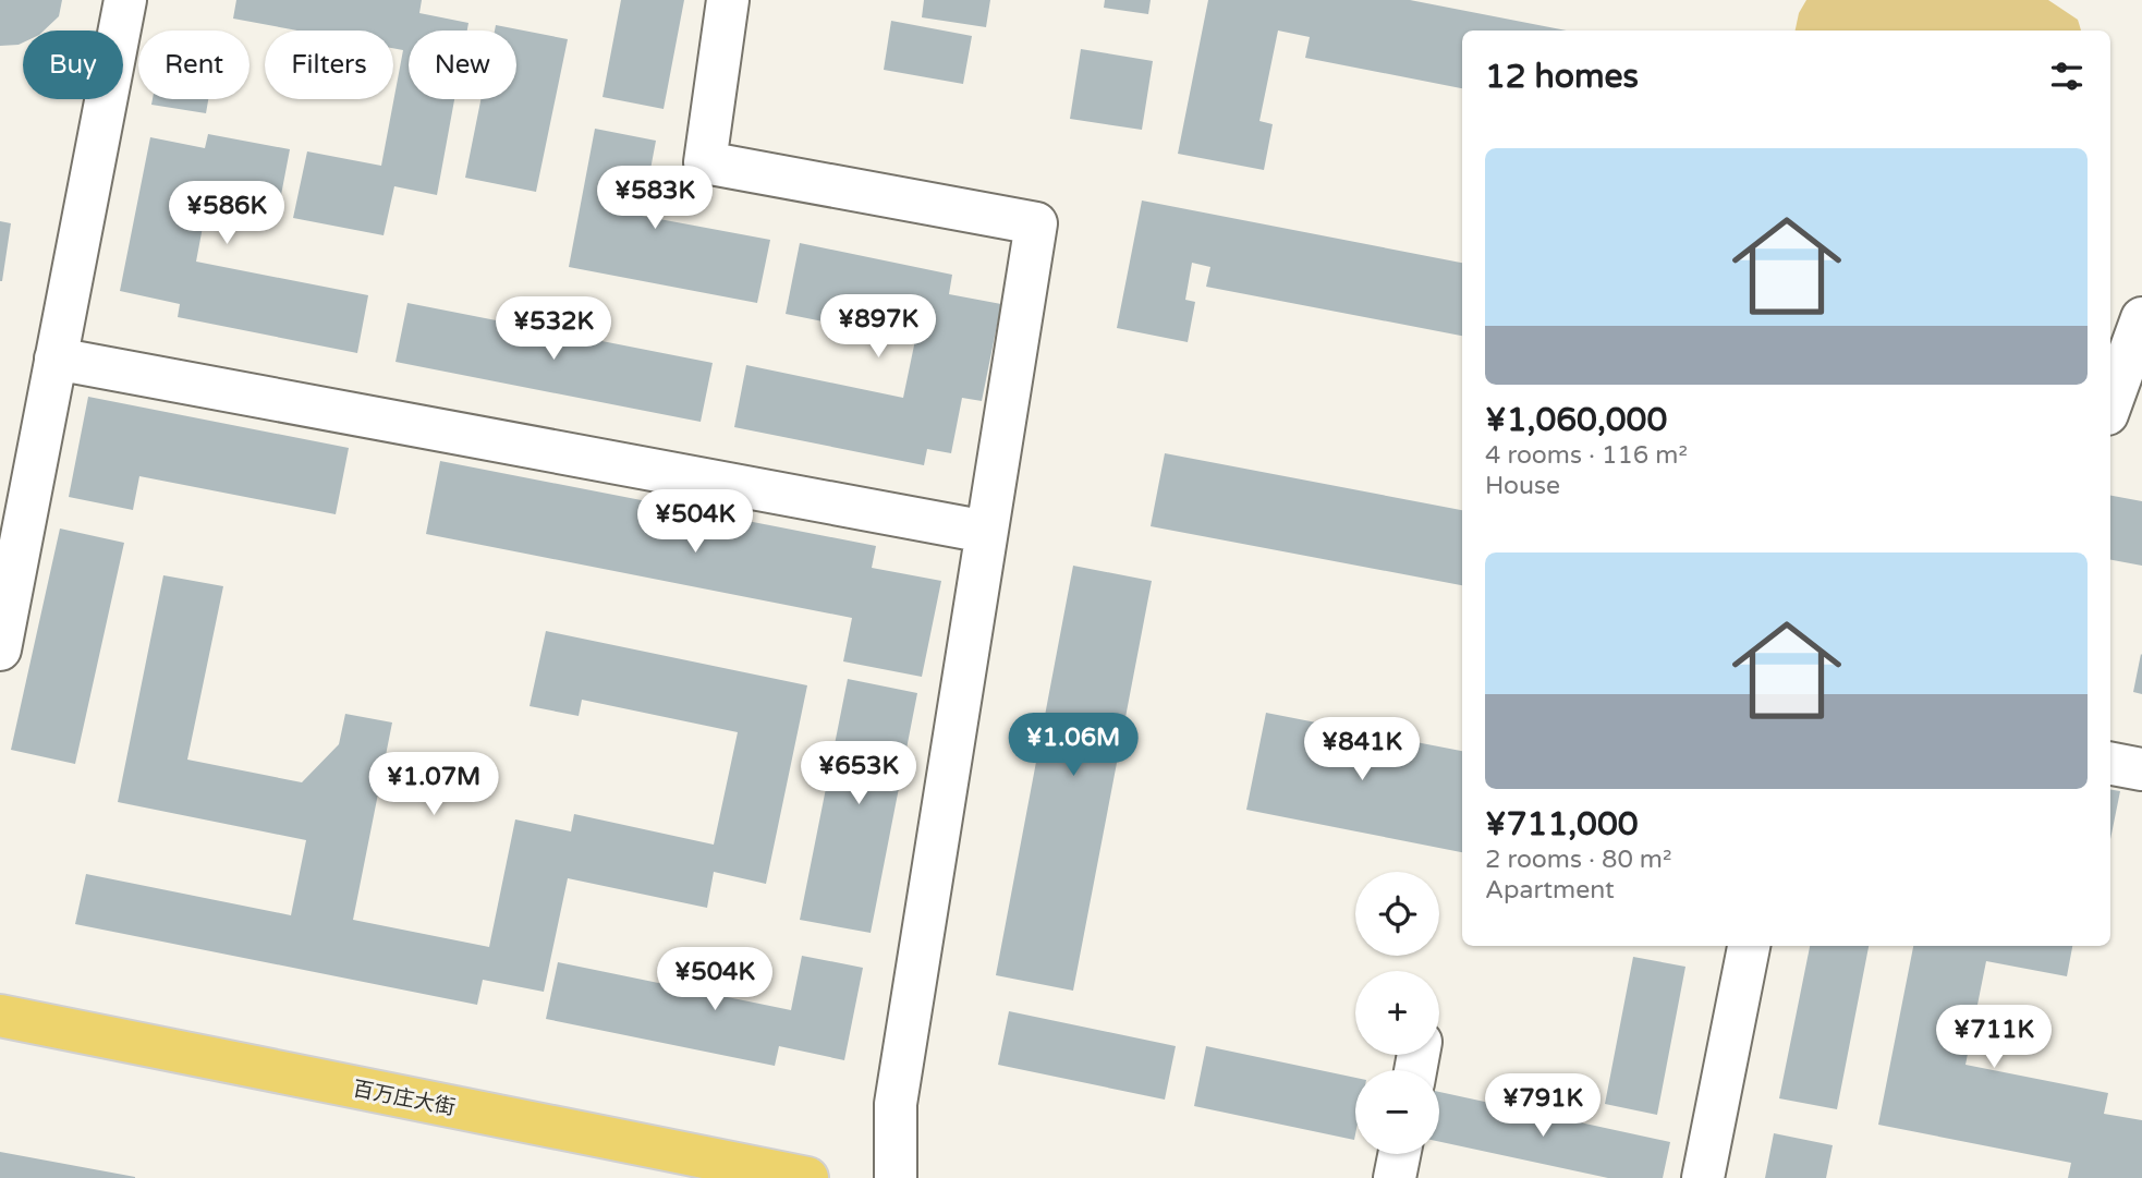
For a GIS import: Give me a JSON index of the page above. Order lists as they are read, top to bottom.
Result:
{
  "streets": {
    "main road": ["百万庄大街"]
  },
  "page": {
    "chip": [
      "Buy",
      "Rent",
      "Filters",
      "New"
    ],
    "heading": "12 homes",
    "list": [
      {
        "name": "¥1,060,000",
        "note": "4 rooms · 116 m² · House"
      },
      {
        "name": "¥711,000",
        "note": "2 rooms · 80 m² · Apartment"
      }
    ],
    "price": [
      "¥583K",
      "¥586K",
      "¥897K",
      "¥532K",
      "¥504K",
      "¥1.06M",
      "¥841K",
      "¥653K",
      "¥1.07M",
      "¥504K",
      "¥711K",
      "¥791K"
    ],
    "map_buttons": ["+", "−"]
  }
}
